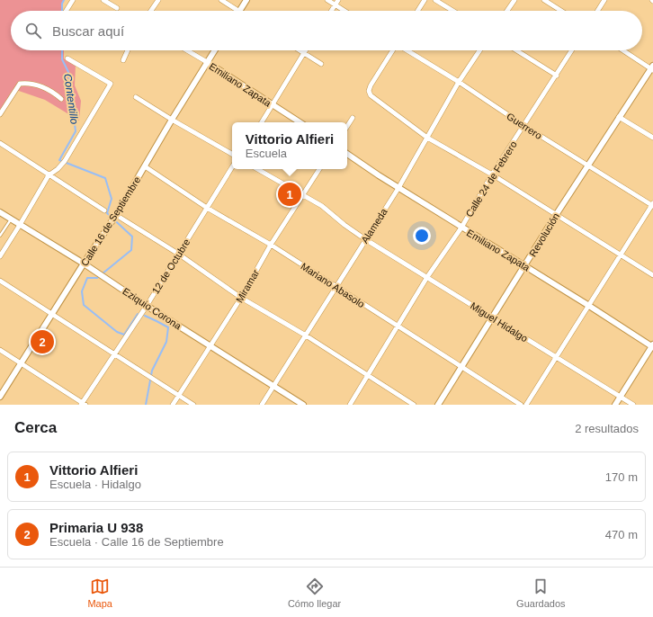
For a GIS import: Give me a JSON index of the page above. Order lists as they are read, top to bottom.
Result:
{
  "streets": {
    "street": [
      "Emiliano Zapata",
      "Guerrero",
      "Calle 24 de Febrero",
      "Calle 16 de Septiembre",
      "Alameda",
      "Revolución",
      "12 de Octubre",
      "Mariano Abasolo",
      "Miramar",
      "Eziquio Corona",
      "Miguel Hidalgo"
    ]
  },
  "crossings": [
    ["Emiliano Zapata", "Calle 24 de Febrero"],
    ["Emiliano Zapata", "Calle 16 de Septiembre"],
    ["Emiliano Zapata", "Alameda"],
    ["Emiliano Zapata", "Revolución"],
    ["Guerrero", "Calle 24 de Febrero"],
    ["Guerrero", "Alameda"],
    ["Guerrero", "Revolución"],
    ["Calle 24 de Febrero", "Mariano Abasolo"],
    ["Calle 24 de Febrero", "Miguel Hidalgo"],
    ["Calle 16 de Septiembre", "Mariano Abasolo"],
    ["Calle 16 de Septiembre", "Eziquio Corona"],
    ["Alameda", "Mariano Abasolo"],
    ["Alameda", "Eziquio Corona"],
    ["Alameda", "Miguel Hidalgo"],
    ["Revolución", "Mariano Abasolo"],
    ["Revolución", "Miguel Hidalgo"],
    ["12 de Octubre", "Mariano Abasolo"],
    ["12 de Octubre", "Eziquio Corona"],
    ["Mariano Abasolo", "Miramar"],
    ["Miramar", "Eziquio Corona"],
    ["Miramar", "Miguel Hidalgo"]
  ],
  "water": ["Contentillo"],
  "page": {
    "search": "Buscar aquí",
    "popup": ["Vittorio Alfieri", "Escuela"],
    "pins": ["1", "2"],
    "heading": ["Cerca", "2 resultados"],
    "list": [
      {
        "mark": "1",
        "name": "Vittorio Alfieri",
        "note": "Escuela · Hidalgo",
        "value": "170 m"
      },
      {
        "mark": "2",
        "name": "Primaria U 938",
        "note": "Escuela · Calle 16 de Septiembre",
        "value": "470 m"
      }
    ],
    "nav": ["Mapa", "Cómo llegar", "Guardados"]
  }
}
